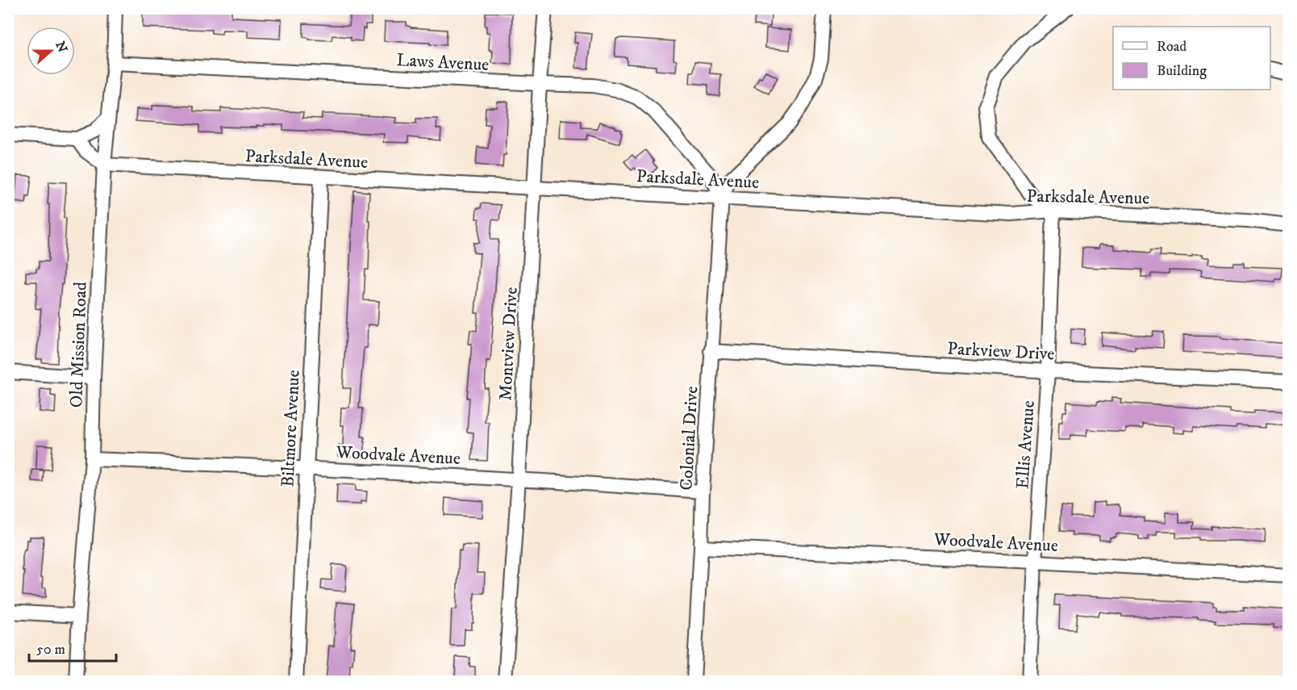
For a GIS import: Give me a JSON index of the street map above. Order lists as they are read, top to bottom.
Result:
{
  "streets": {
    "street": [
      "Laws Avenue",
      "Parksdale Avenue",
      "Montview Drive",
      "Old Mission Road",
      "Parkview Drive",
      "Biltmore Avenue",
      "Colonial Drive",
      "Ellis Avenue",
      "Woodvale Avenue"
    ]
  },
  "crossings": [
    ["Laws Avenue", "Parksdale Avenue"],
    ["Laws Avenue", "Montview Drive"],
    ["Laws Avenue", "Old Mission Road"],
    ["Laws Avenue", "Colonial Drive"],
    ["Parksdale Avenue", "Montview Drive"],
    ["Parksdale Avenue", "Old Mission Road"],
    ["Parksdale Avenue", "Biltmore Avenue"],
    ["Parksdale Avenue", "Colonial Drive"],
    ["Parksdale Avenue", "Ellis Avenue"],
    ["Montview Drive", "Woodvale Avenue"],
    ["Old Mission Road", "Woodvale Avenue"],
    ["Parkview Drive", "Colonial Drive"],
    ["Parkview Drive", "Ellis Avenue"],
    ["Biltmore Avenue", "Woodvale Avenue"],
    ["Colonial Drive", "Woodvale Avenue"],
    ["Ellis Avenue", "Woodvale Avenue"]
  ],
  "legend": ["Road", "Building"],
  "scale_bar": "50 m",
  "north": "right"
}
